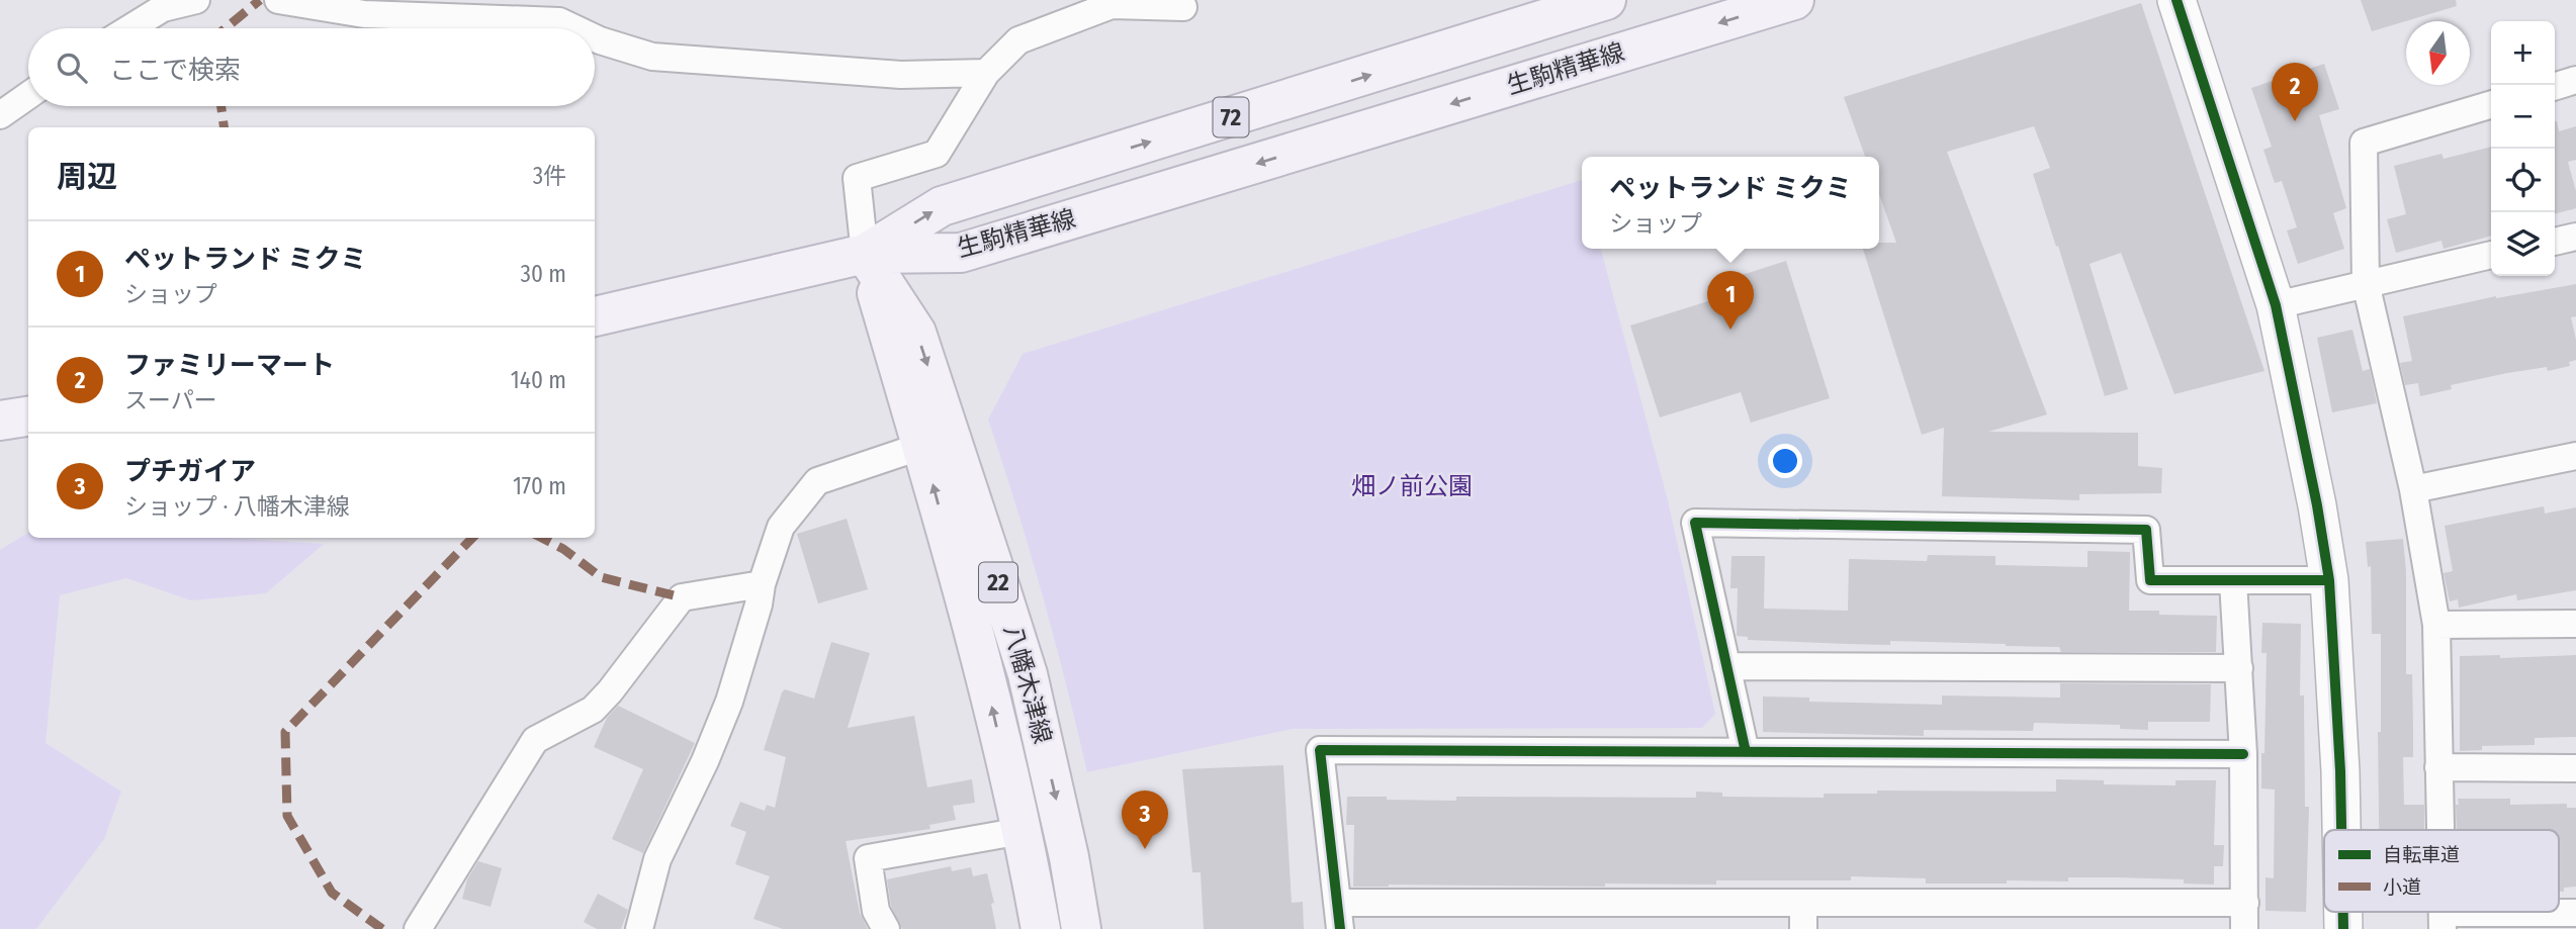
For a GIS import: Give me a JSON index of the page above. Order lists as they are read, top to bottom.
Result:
{
  "streets": {
    "main road": [
      "生駒精華線",
      "72",
      "22",
      "八幡木津線"
    ]
  },
  "crossings": [
    ["生駒精華線", "八幡木津線"]
  ],
  "parks": ["畑ノ前公園"],
  "legend": ["自転車道", "小道"],
  "north": "bottom",
  "page": {
    "map_buttons": ["+", "−"],
    "search": "ここで検索",
    "pins": ["2", "1", "3"],
    "heading": ["周辺", "3件"],
    "popup": ["ペットランド ミクミ", "ショップ"],
    "list": [
      {
        "mark": "1",
        "name": "ペットランド ミクミ",
        "note": "ショップ",
        "value": "30 m"
      },
      {
        "mark": "2",
        "name": "ファミリーマート",
        "note": "スーパー",
        "value": "140 m"
      },
      {
        "mark": "3",
        "name": "プチガイア",
        "note": "ショップ · 八幡木津線",
        "value": "170 m"
      }
    ]
  }
}
